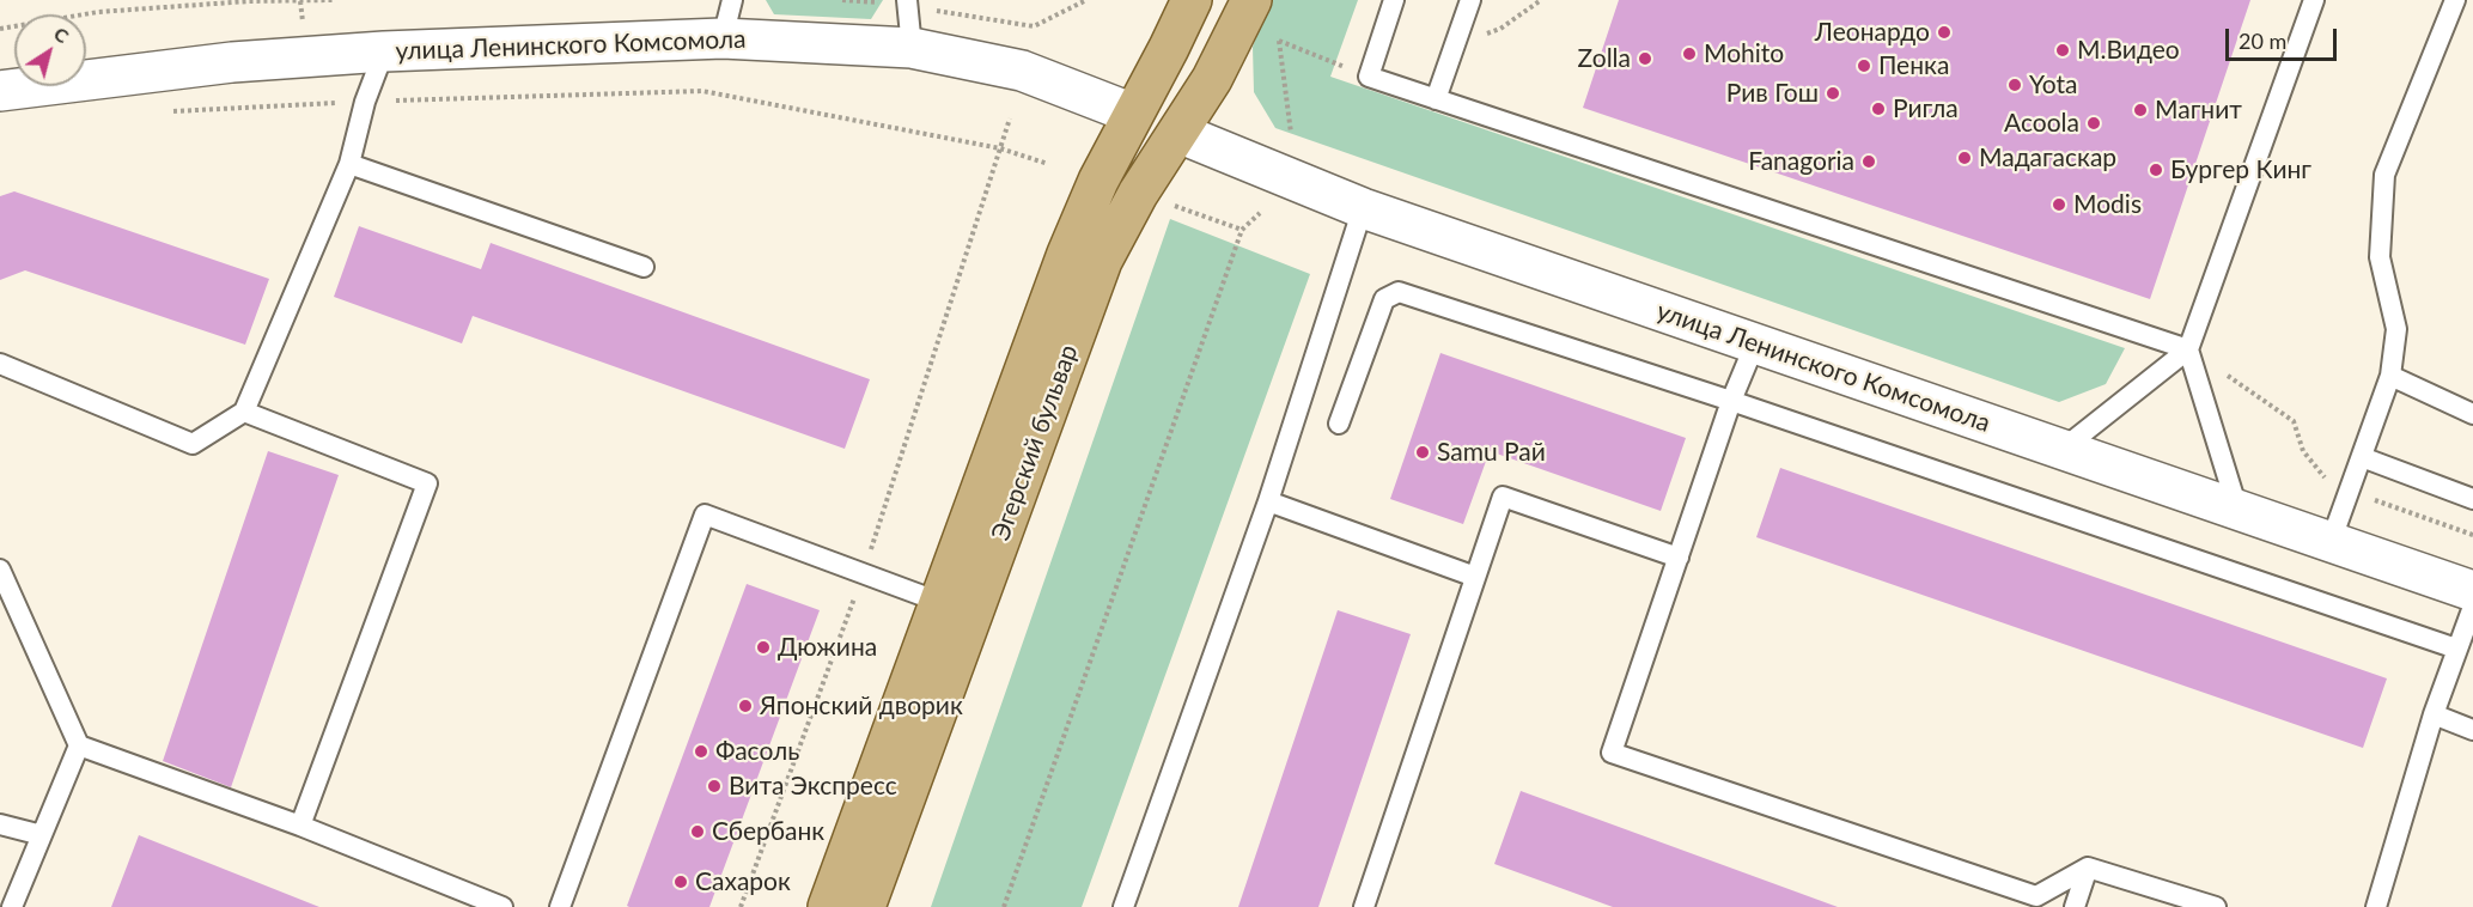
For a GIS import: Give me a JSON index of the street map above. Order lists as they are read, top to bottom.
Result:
{
  "streets": {
    "main road": ["улица Ленинского Комсомола", "Эгерский бульвар"]
  },
  "crossings": [
    ["улица Ленинского Комсомола", "Эгерский бульвар"]
  ],
  "places": [
    "Леонардо",
    "М.Видео",
    "Mohito",
    "Zolla",
    "Пенка",
    "Yota",
    "Рив Гош",
    "Ригла",
    "Магнит",
    "Acoola",
    "Мадагаскар",
    "Fanagoria",
    "Бургер Кинг",
    "Modis",
    "Samu Рай",
    "Дюжина",
    "Японский дворик",
    "Фасоль",
    "Вита Экспресс",
    "Сбербанк",
    "Сахарок"
  ],
  "scale_bar": "20 m",
  "north": "top right"
}
